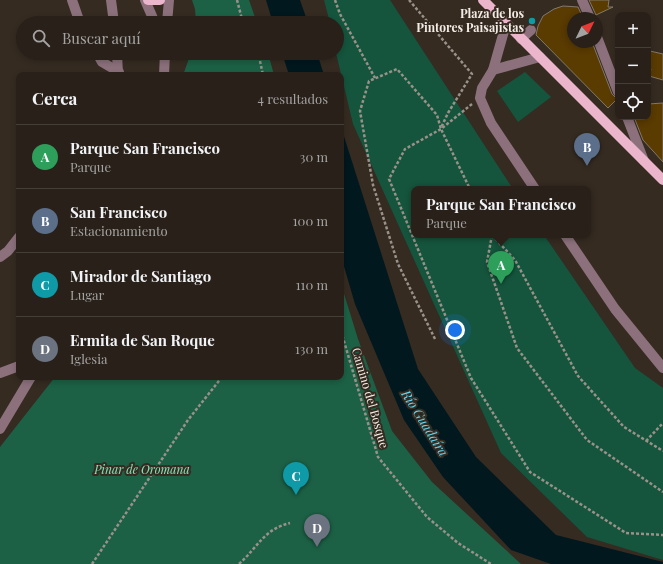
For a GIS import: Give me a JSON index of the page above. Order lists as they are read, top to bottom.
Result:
{
  "streets": {
    "path": ["Camino del Bosque"]
  },
  "water": ["Río Guadaíra"],
  "parks": ["Pinar de Oromana"],
  "places": ["Plaza de los Pintores Paisajistas"],
  "north": "top right",
  "page": {
    "map_buttons": ["+", "−"],
    "search": "Buscar aquí",
    "heading": ["Cerca", "4 resultados"],
    "list": [
      {
        "mark": "A",
        "name": "Parque San Francisco",
        "note": "Parque",
        "value": "30 m"
      },
      {
        "mark": "B",
        "name": "San Francisco",
        "note": "Estacionamiento",
        "value": "100 m"
      },
      {
        "mark": "C",
        "name": "Mirador de Santiago",
        "note": "Lugar",
        "value": "110 m"
      },
      {
        "mark": "D",
        "name": "Ermita de San Roque",
        "note": "Iglesia",
        "value": "130 m"
      }
    ],
    "pins": [
      "B",
      "A",
      "C",
      "D"
    ],
    "popup": ["Parque San Francisco", "Parque"]
  }
}
